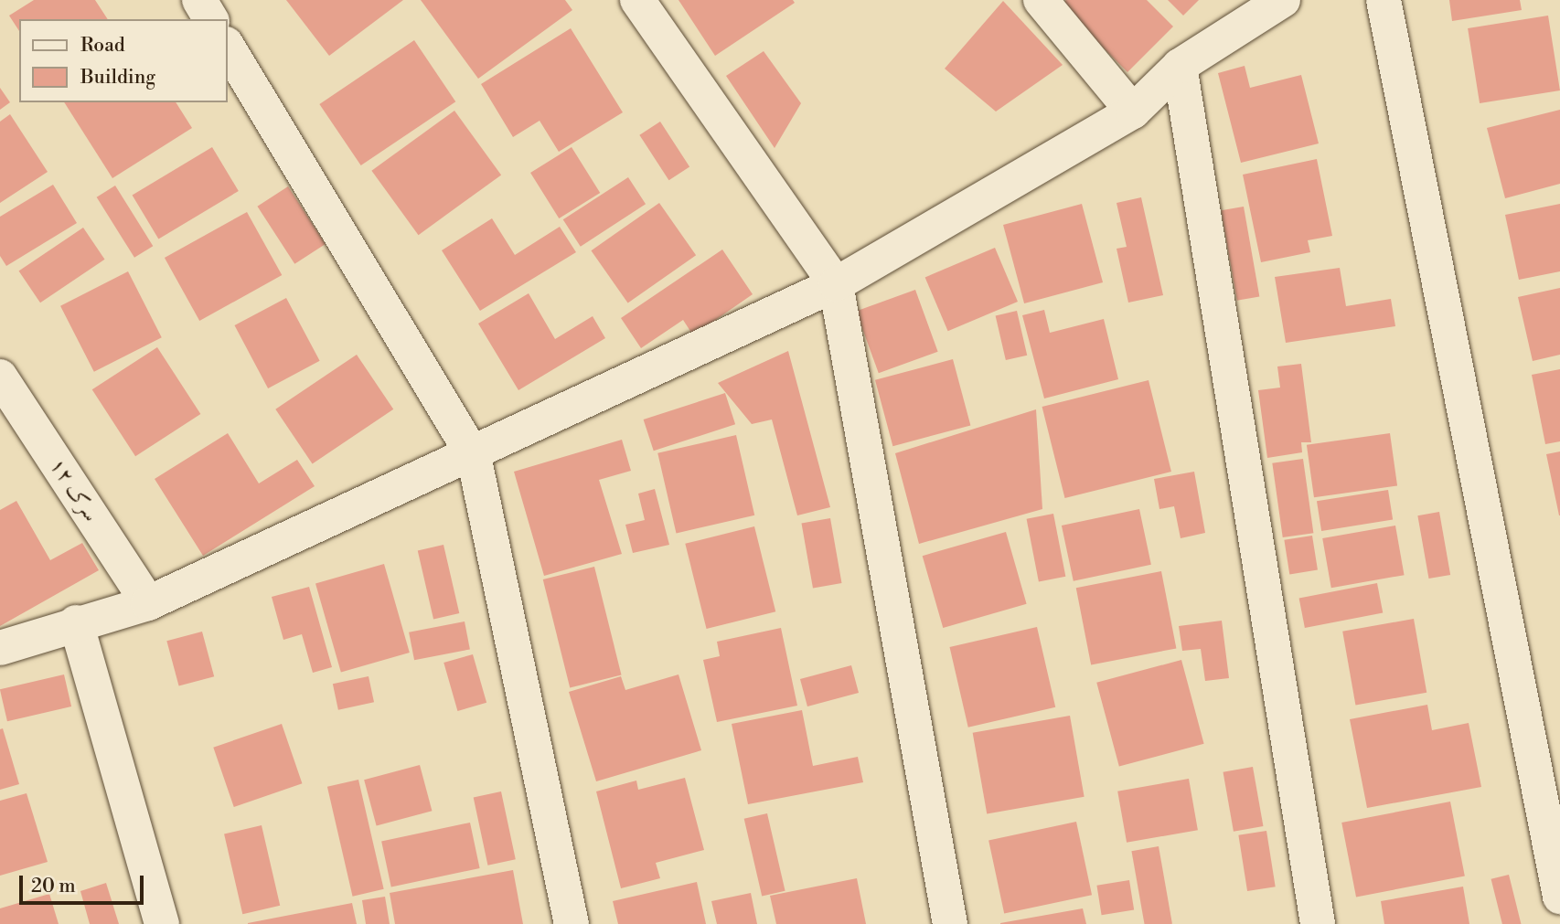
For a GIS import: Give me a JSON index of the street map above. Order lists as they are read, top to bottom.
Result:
{
  "streets": {
    "street": ["سرک ۱۲"]
  },
  "legend": ["Road", "Building"],
  "scale_bar": "20 m"
}
